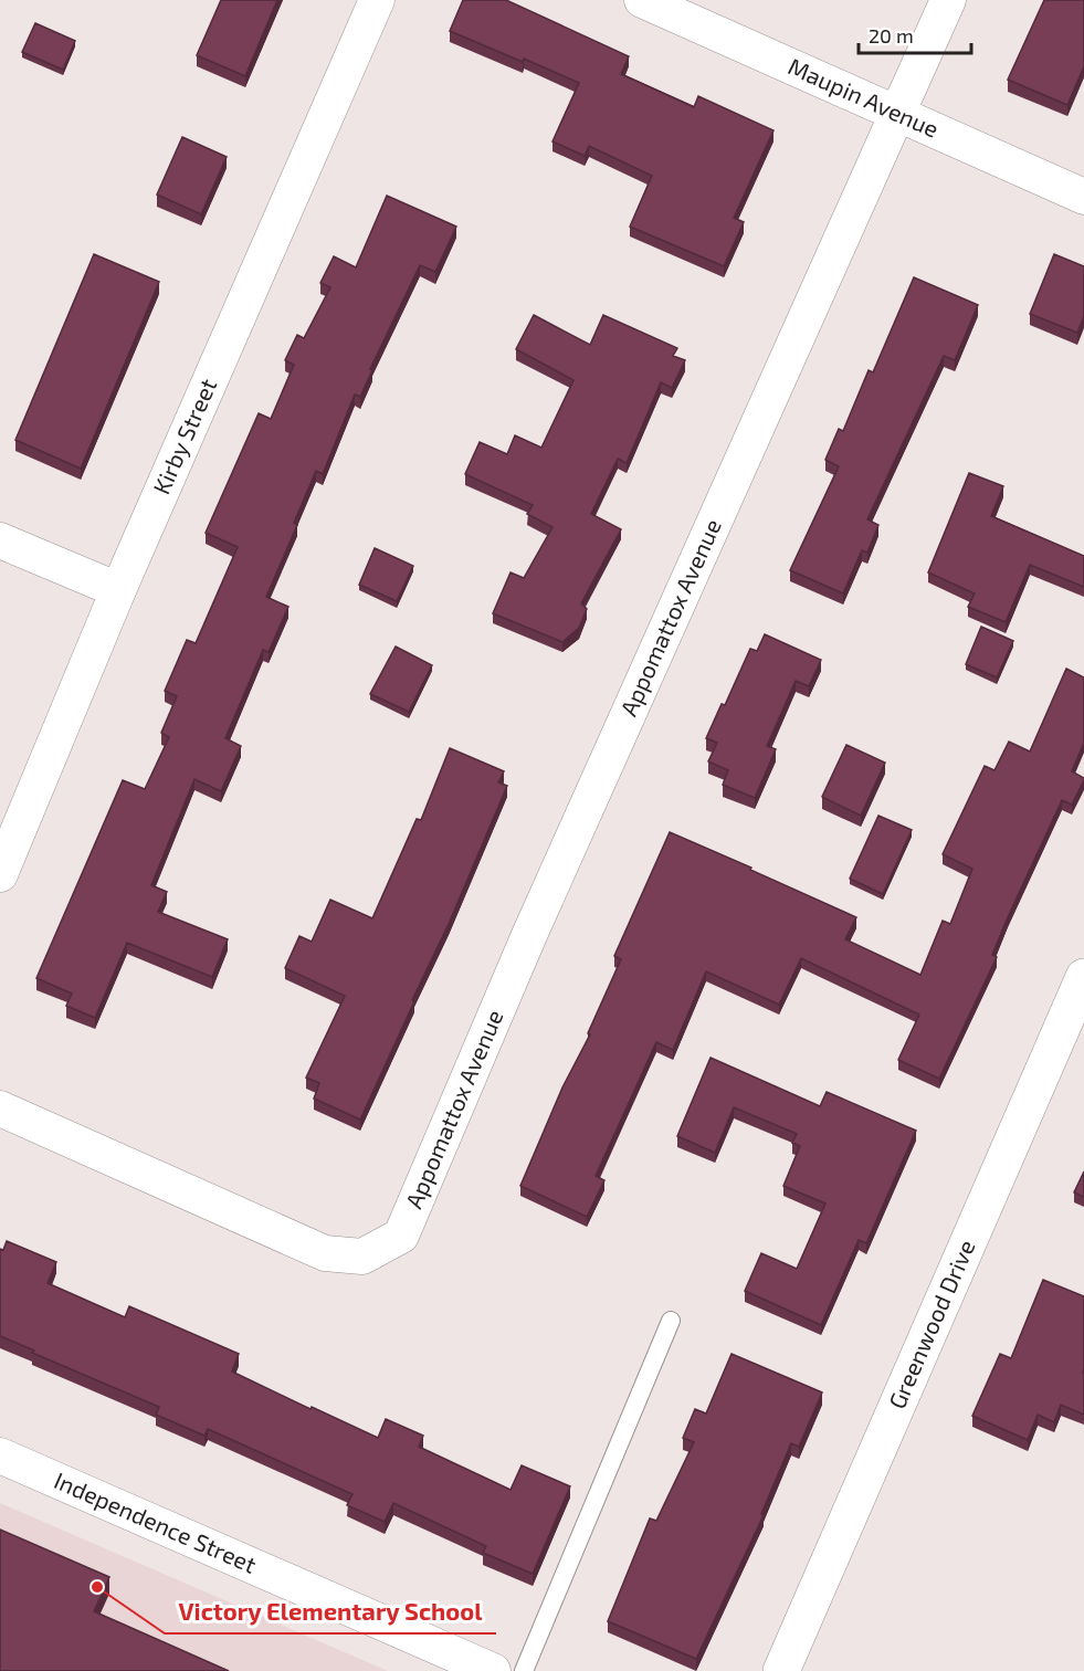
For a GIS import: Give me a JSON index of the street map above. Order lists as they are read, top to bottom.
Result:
{
  "streets": {
    "street": [
      "Maupin Avenue",
      "Kirby Street",
      "Appomattox Avenue",
      "Greenwood Drive",
      "Independence Street"
    ]
  },
  "crossings": [
    ["Maupin Avenue", "Appomattox Avenue"]
  ],
  "places": ["Victory Elementary School"],
  "scale_bar": "20 m"
}
